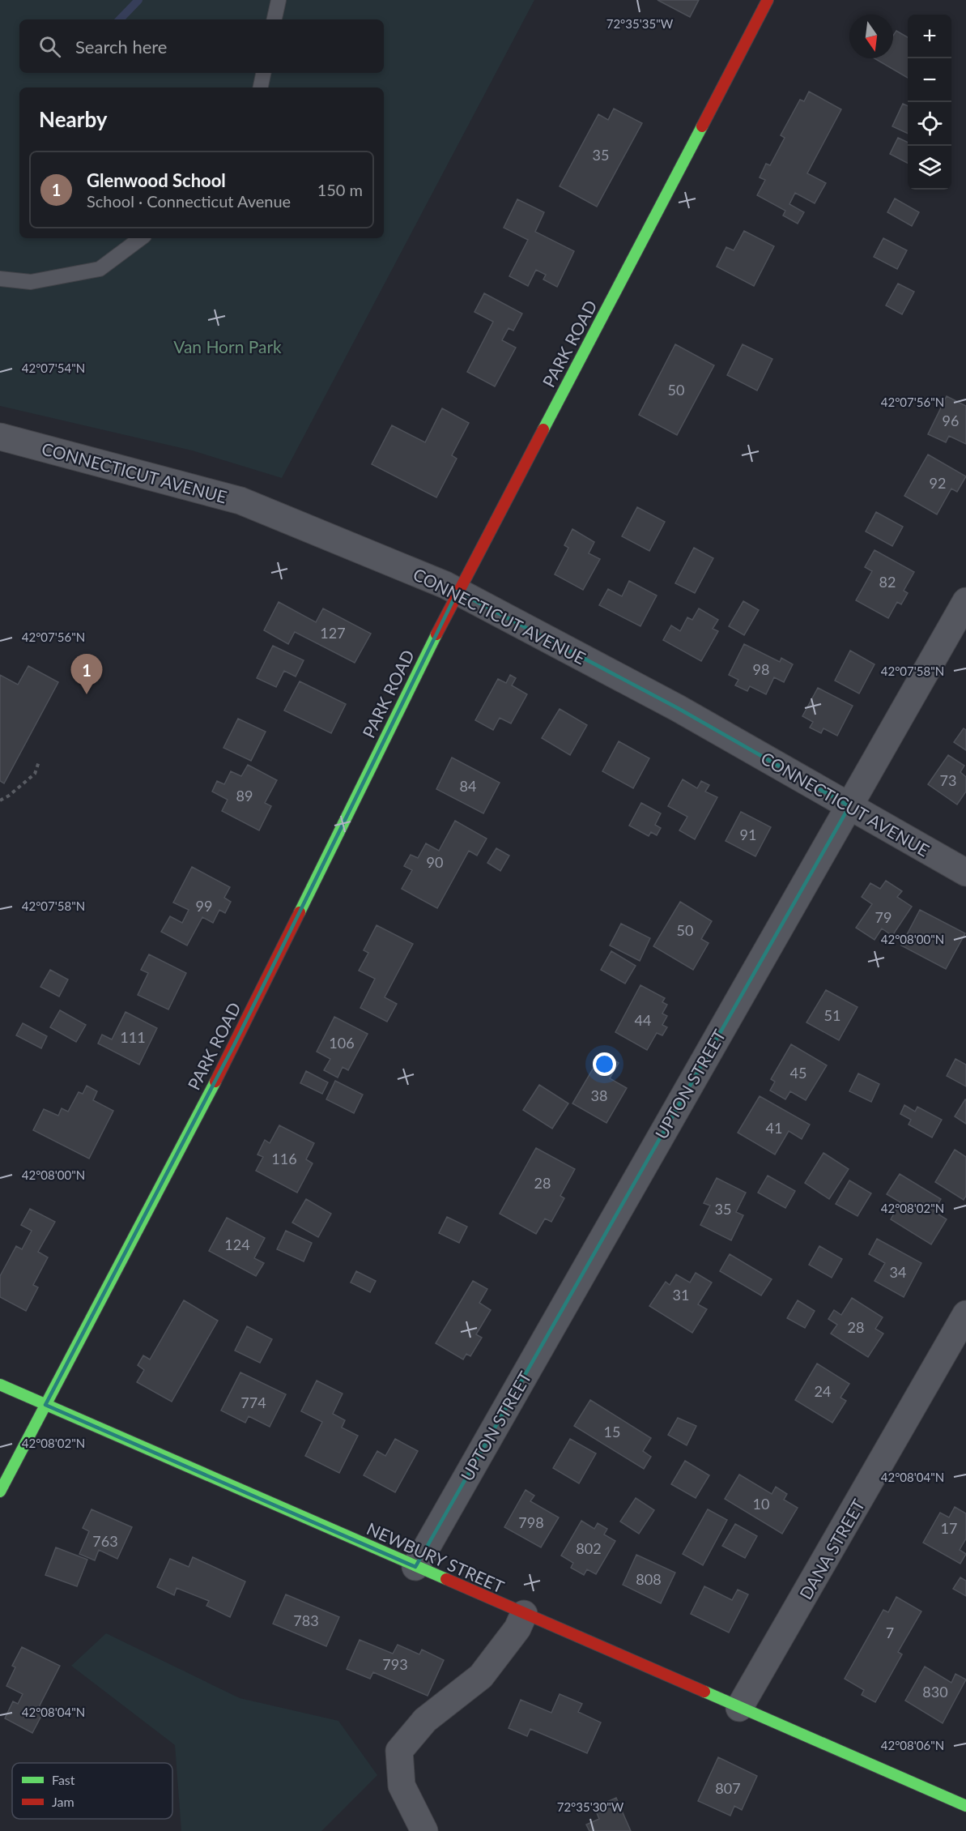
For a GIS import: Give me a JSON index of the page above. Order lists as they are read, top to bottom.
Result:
{
  "streets": {
    "street": [
      "PARK ROAD",
      "CONNECTICUT AVENUE",
      "UPTON STREET",
      "DANA STREET",
      "NEWBURY STREET"
    ]
  },
  "crossings": [
    ["PARK ROAD", "CONNECTICUT AVENUE"],
    ["PARK ROAD", "NEWBURY STREET"],
    ["CONNECTICUT AVENUE", "UPTON STREET"],
    ["UPTON STREET", "NEWBURY STREET"],
    ["DANA STREET", "NEWBURY STREET"]
  ],
  "parks": ["Van Horn Park"],
  "house_numbers": [
    "35",
    "50",
    "96",
    "92",
    "82",
    "127",
    "98",
    "73",
    "84",
    "89",
    "91",
    "90",
    "99",
    "79",
    "50",
    "51",
    "44",
    "111",
    "106",
    "45",
    "38",
    "41",
    "116",
    "28",
    "35",
    "124",
    "34",
    "31",
    "28",
    "24",
    "774",
    "15",
    "10",
    "798",
    "17",
    "763",
    "802",
    "808",
    "783",
    "7",
    "793",
    "830",
    "807"
  ],
  "legend": ["Fast", "Jam"],
  "north": "bottom",
  "page": {
    "map_buttons": ["+", "−"],
    "search": "Search here",
    "heading": "Nearby",
    "list": [
      {
        "mark": "1",
        "name": "Glenwood School",
        "note": "School · Connecticut Avenue",
        "value": "150 m"
      }
    ],
    "pins": "1"
  },
  "coordinates": [
    "72°35'35\"W",
    "42°07'54\"N",
    "42°07'56\"N",
    "42°07'58\"N",
    "42°08'00\"N",
    "42°08'02\"N",
    "42°08'04\"N",
    "42°08'06\"N",
    "72°35'30\"W"
  ]
}
